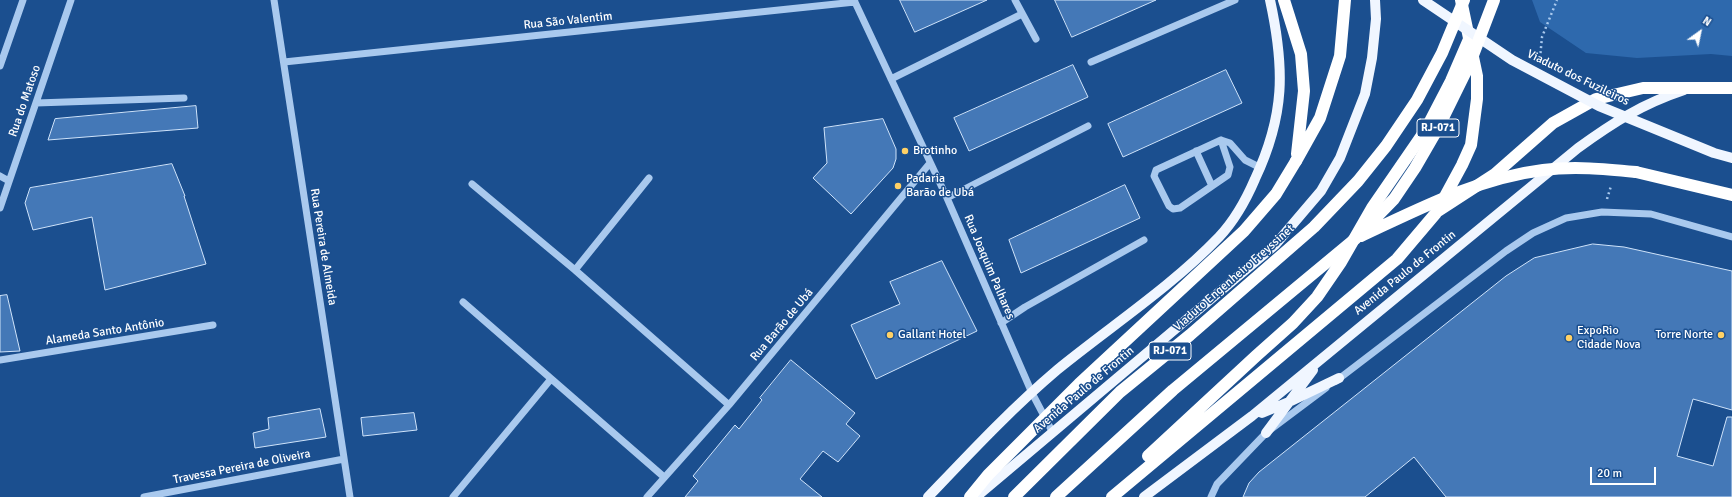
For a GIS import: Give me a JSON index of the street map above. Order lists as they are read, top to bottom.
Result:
{
  "streets": {
    "highway": ["RJ-071", "Viaduto Engenheiro Freyssinet"],
    "main road": ["Viaduto dos Fuzileiros", "Avenida Paulo de Frontin"],
    "street": [
      "Rua São Valentim",
      "Rua do Matoso",
      "Rua Pereira de Almeida",
      "Rua Joaquim Palhares",
      "Rua Barão de Ubá",
      "Alameda Santo Antônio",
      "Travessa Pereira de Oliveira"
    ]
  },
  "crossings": [
    ["Rua São Valentim", "Rua Pereira de Almeida"],
    ["Rua São Valentim", "Rua Joaquim Palhares"],
    ["Rua Pereira de Almeida", "Travessa Pereira de Oliveira"],
    ["Rua Joaquim Palhares", "Avenida Paulo de Frontin"],
    ["Rua Joaquim Palhares", "Rua Barão de Ubá"]
  ],
  "places": [
    "Brotinho",
    "Padaria Barão de Ubá",
    "Gallant Hotel",
    "Torre Norte",
    "ExpoRio Cidade Nova"
  ],
  "scale_bar": "20 m",
  "north": "top right"
}
